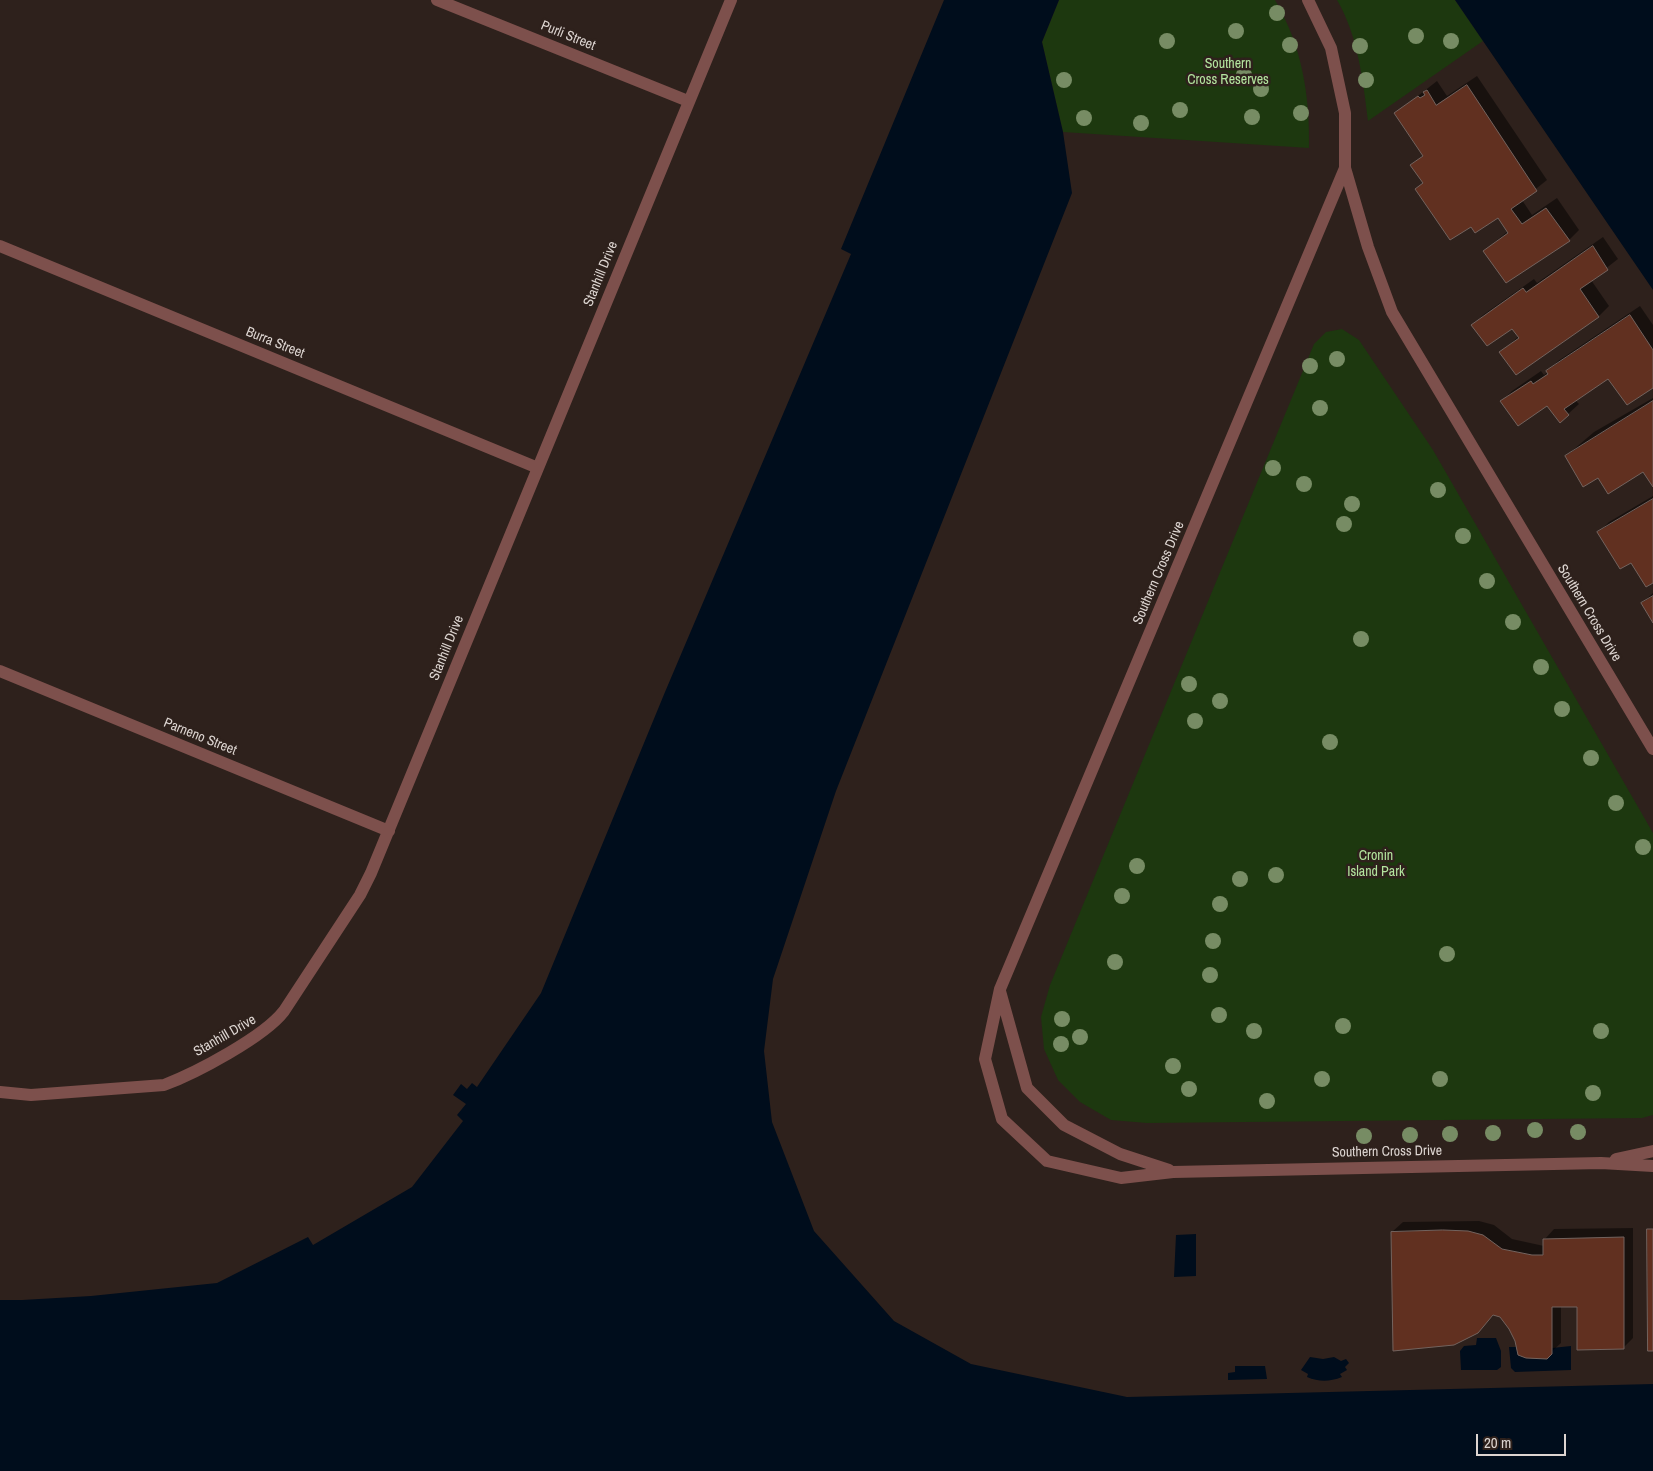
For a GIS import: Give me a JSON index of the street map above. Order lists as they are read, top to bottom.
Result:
{
  "streets": {
    "street": [
      "Purli Street",
      "Stanhill Drive",
      "Burra Street",
      "Southern Cross Drive",
      "Parneno Street"
    ]
  },
  "crossings": [
    ["Purli Street", "Stanhill Drive"],
    ["Stanhill Drive", "Burra Street"],
    ["Stanhill Drive", "Parneno Street"]
  ],
  "parks": ["Southern Cross Reserves", "Cronin Island Park"],
  "scale_bar": "20 m"
}
